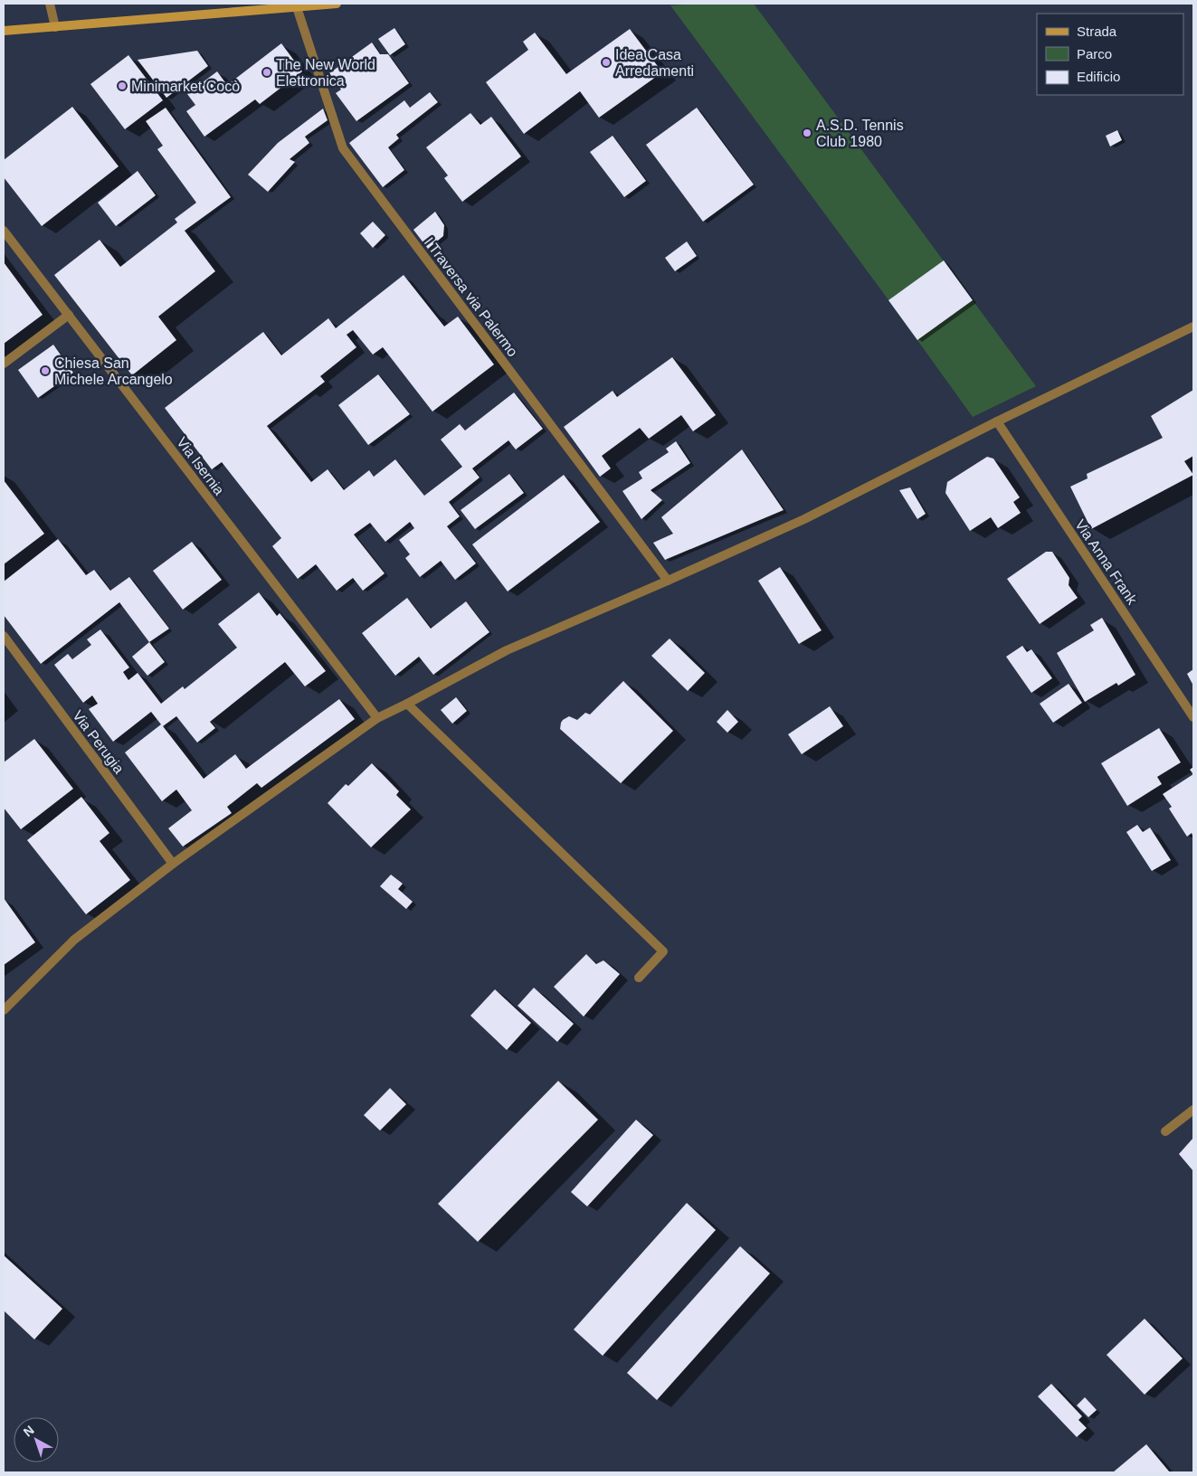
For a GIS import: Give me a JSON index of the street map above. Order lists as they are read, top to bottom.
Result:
{
  "streets": {
    "street": [
      "I Traversa via Palermo",
      "Via Isernia",
      "Via Anna Frank",
      "Via Perugia"
    ]
  },
  "places": [
    "Idea Casa Arredamenti",
    "The New World Elettronica",
    "Minimarket Cocò",
    "A.S.D. Tennis Club 1980",
    "Chiesa San Michele Arcangelo"
  ],
  "legend": ["Strada", "Parco", "Edificio"],
  "north": "top left"
}
